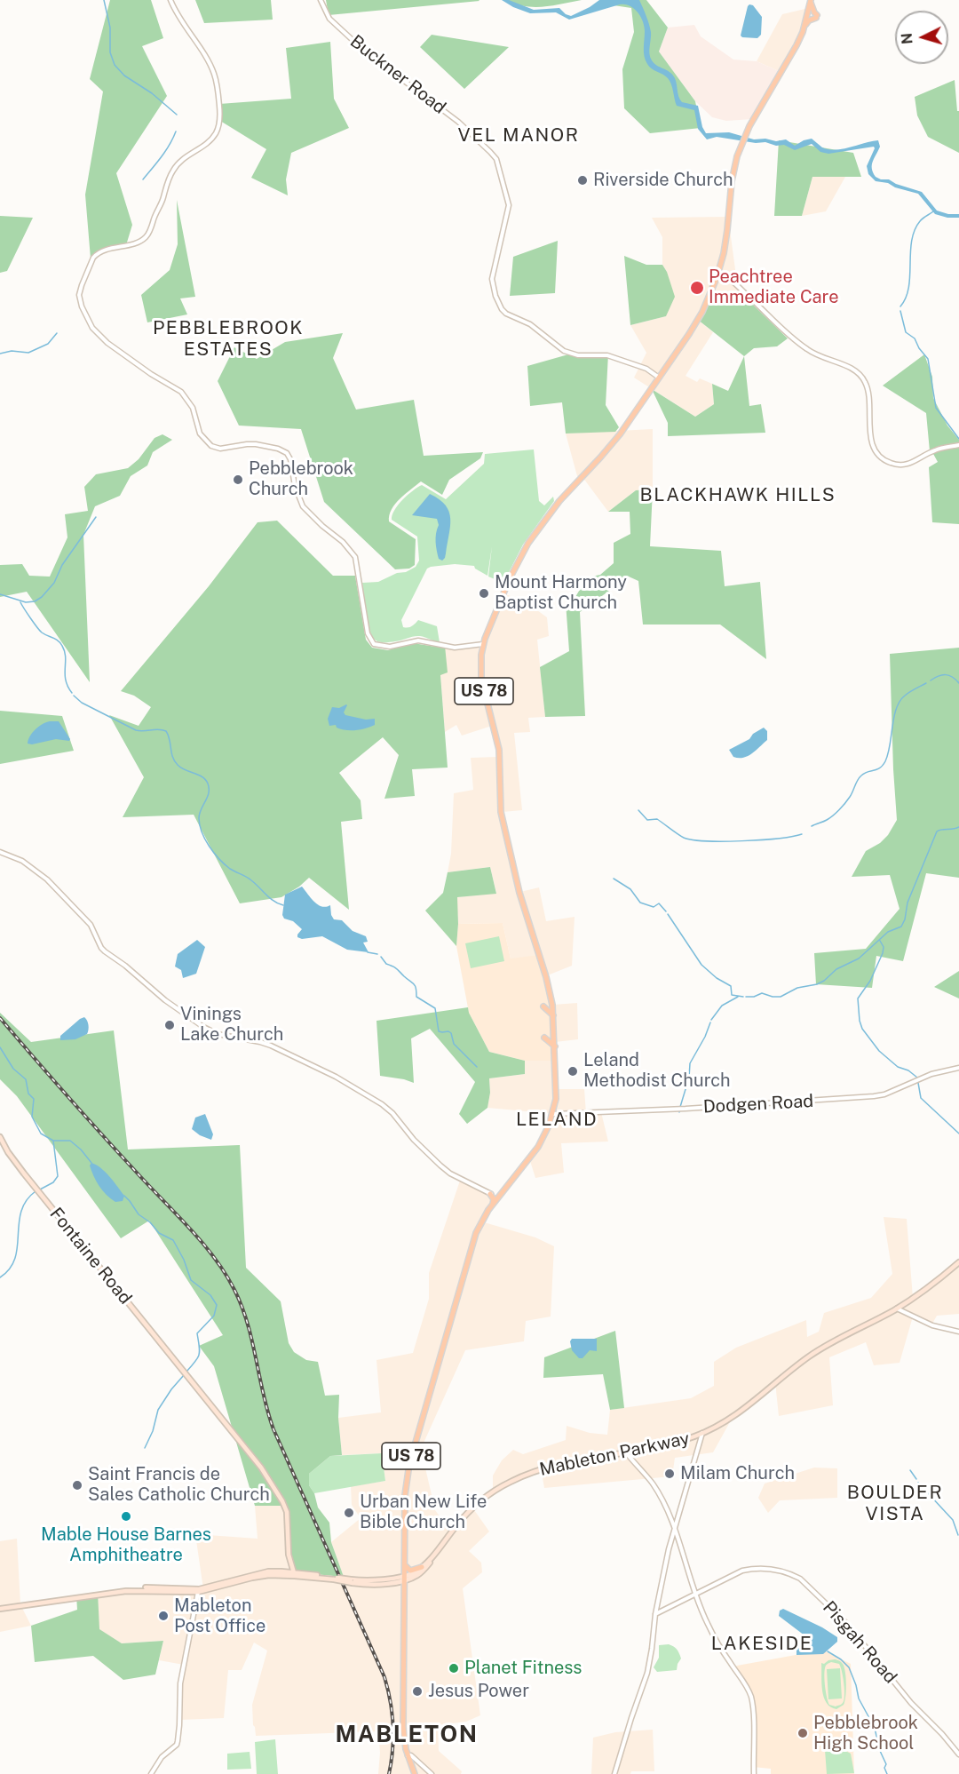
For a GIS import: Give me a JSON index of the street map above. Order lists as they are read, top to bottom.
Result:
{
  "streets": {
    "main road": ["US 78", "Fontaine Road", "Mableton Parkway"],
    "street": ["Buckner Road", "Dodgen Road", "Pisgah Road"]
  },
  "crossings": [
    ["Buckner Road", "US 78"],
    ["US 78", "Dodgen Road"],
    ["US 78", "Mableton Parkway"]
  ],
  "districts": [
    "VEL MANOR",
    "PEBBLEBROOK ESTATES",
    "BLACKHAWK HILLS",
    "LELAND",
    "BOULDER VISTA",
    "LAKESIDE",
    "MABLETON"
  ],
  "places": [
    "Riverside Church",
    "Peachtree Immediate Care",
    "Pebblebrook Church",
    "Mount Harmony Baptist Church",
    "Vinings Lake Church",
    "Leland Methodist Church",
    "Milam Church",
    "Saint Francis de Sales Catholic Church",
    "Urban New Life Bible Church",
    "Mable House Barnes Amphitheatre",
    "Mableton Post Office",
    "Planet Fitness",
    "Jesus Power",
    "Pebblebrook High School"
  ],
  "north": "left"
}
